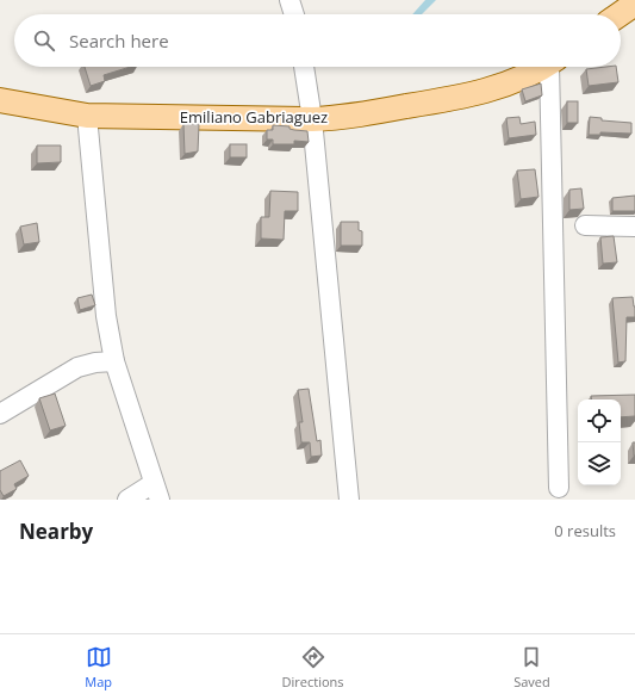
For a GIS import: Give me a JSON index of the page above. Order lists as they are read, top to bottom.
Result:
{
  "streets": {
    "main road": ["Emiliano Gabriaguez"]
  },
  "page": {
    "search": "Search here",
    "heading": ["Nearby", "0 results"],
    "nav": ["Map", "Directions", "Saved"]
  }
}
